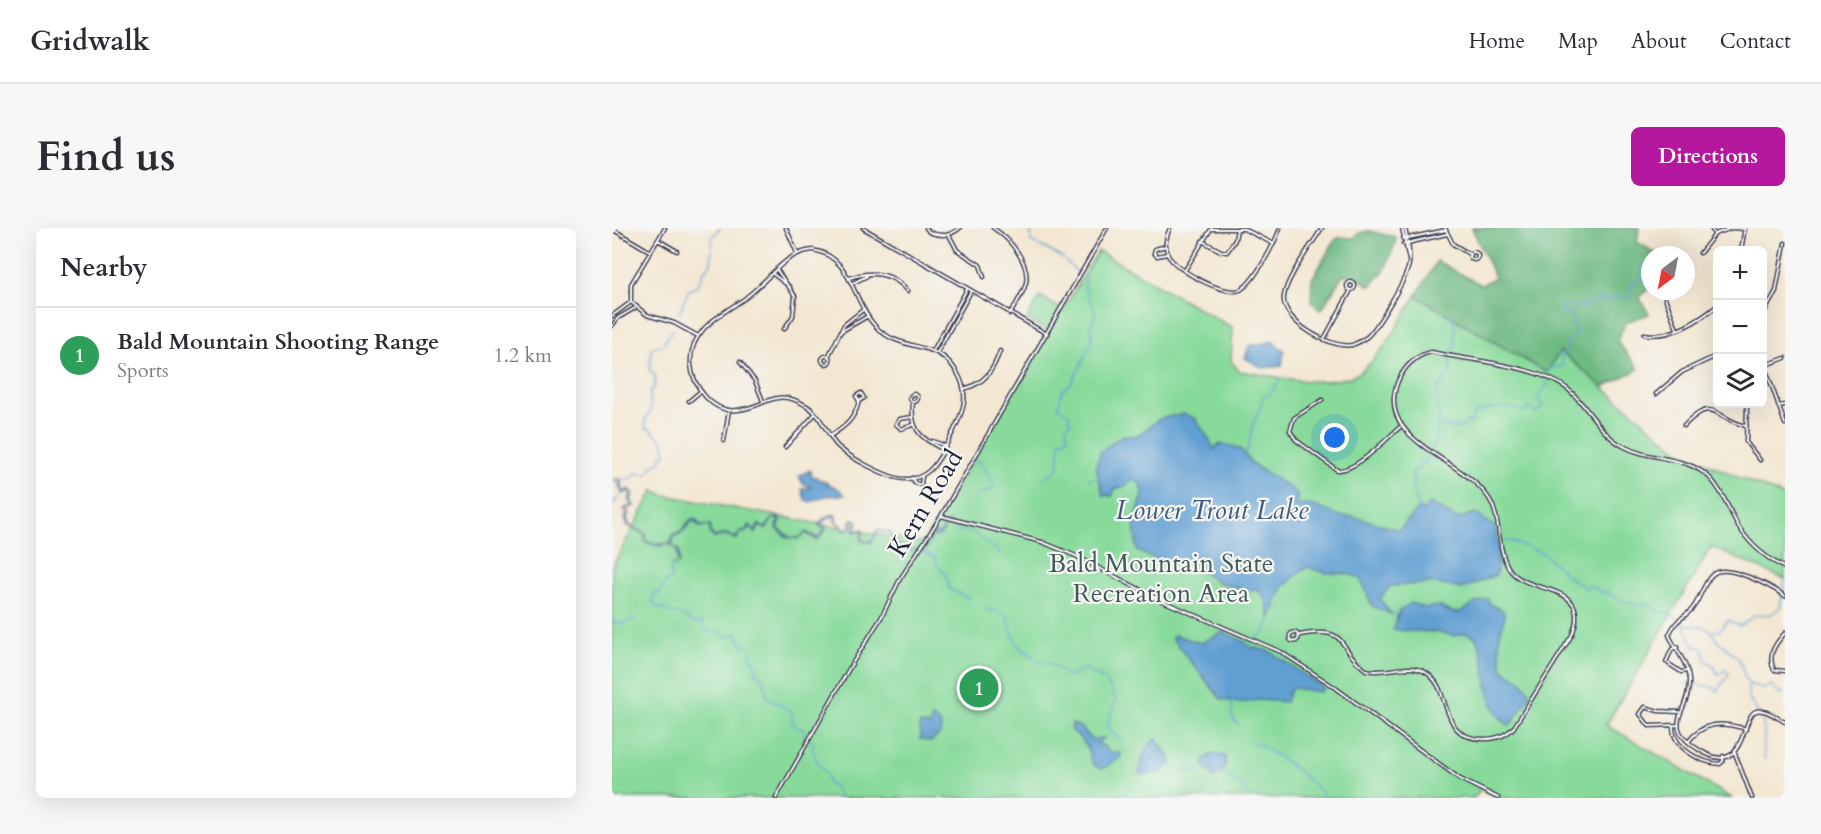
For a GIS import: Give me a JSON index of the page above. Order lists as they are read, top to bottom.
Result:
{
  "streets": {
    "street": ["Kern Road"]
  },
  "water": ["Lower Trout Lake"],
  "parks": ["Bald Mountain State Recreation Area"],
  "north": "bottom left",
  "page": {
    "header": "Gridwalk",
    "nav": [
      "Home",
      "Map",
      "About",
      "Contact"
    ],
    "buttons": "Directions",
    "title": "Find us",
    "heading": "Nearby",
    "map_buttons": ["+", "−"],
    "list": [
      {
        "mark": "1",
        "name": "Bald Mountain Shooting Range",
        "note": "Sports",
        "value": "1.2 km"
      }
    ],
    "pins": "1"
  }
}
